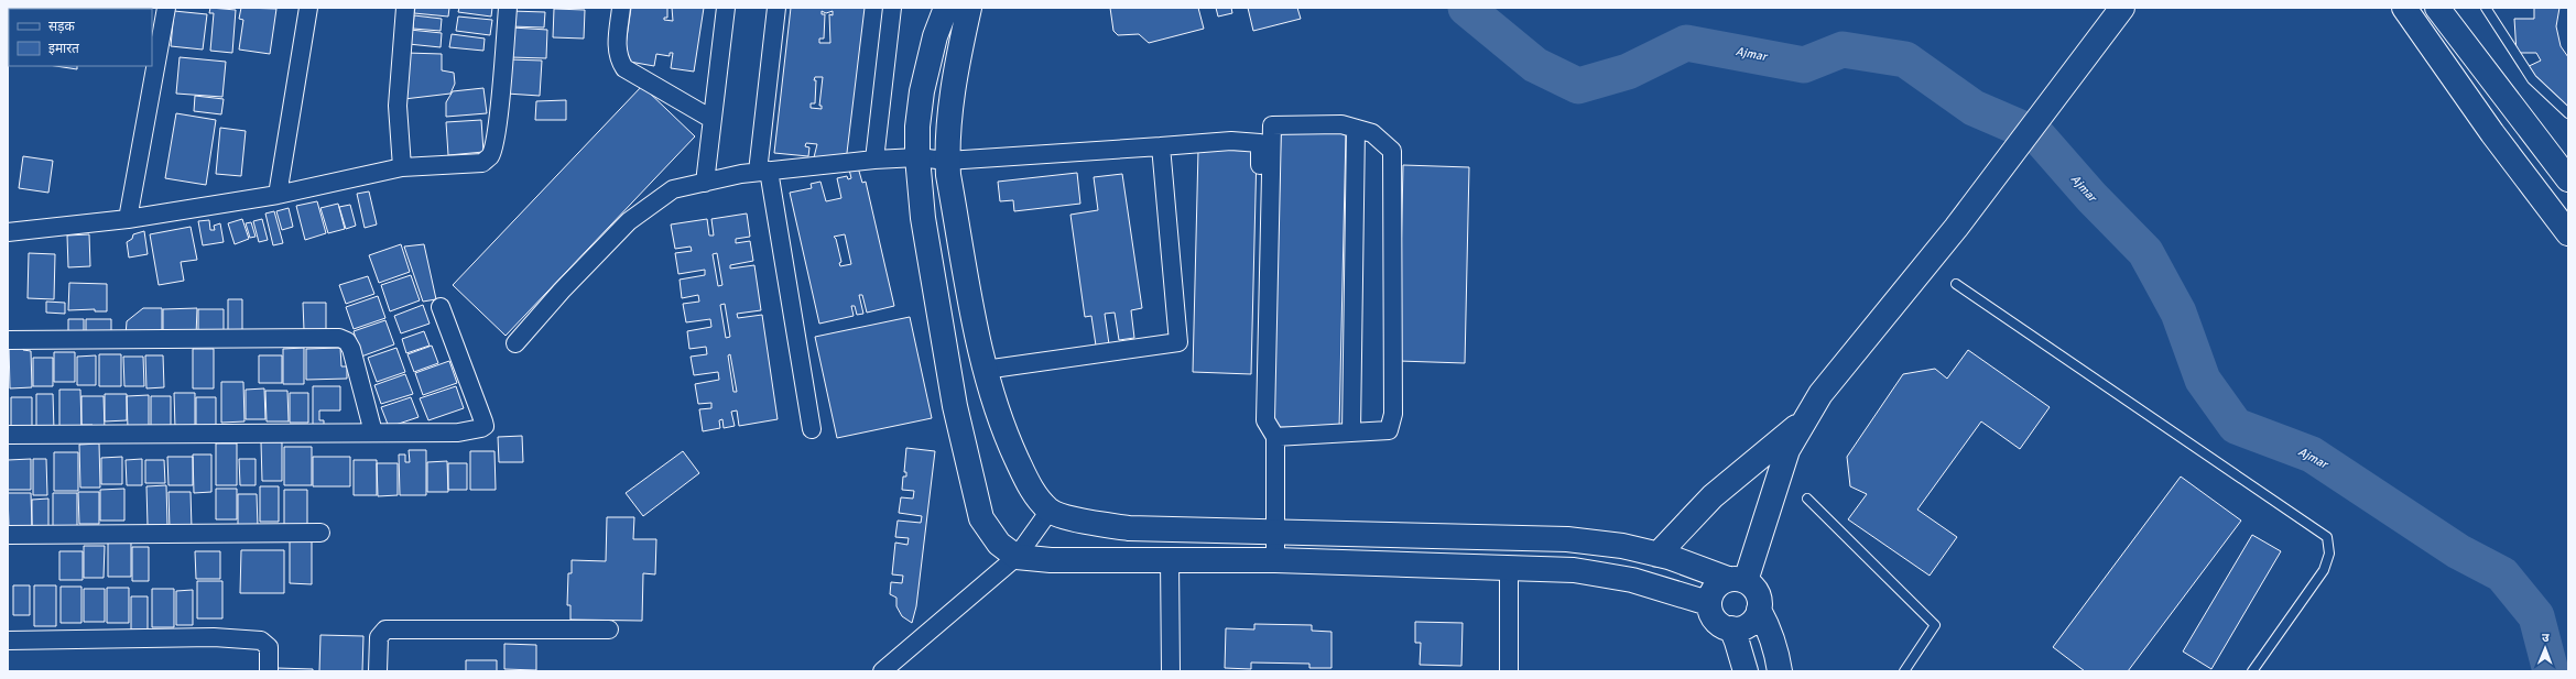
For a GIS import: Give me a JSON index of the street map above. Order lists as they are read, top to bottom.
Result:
{
  "water": ["Ajmar"],
  "legend": ["सड़क", "इमारत"],
  "north": "top"
}
